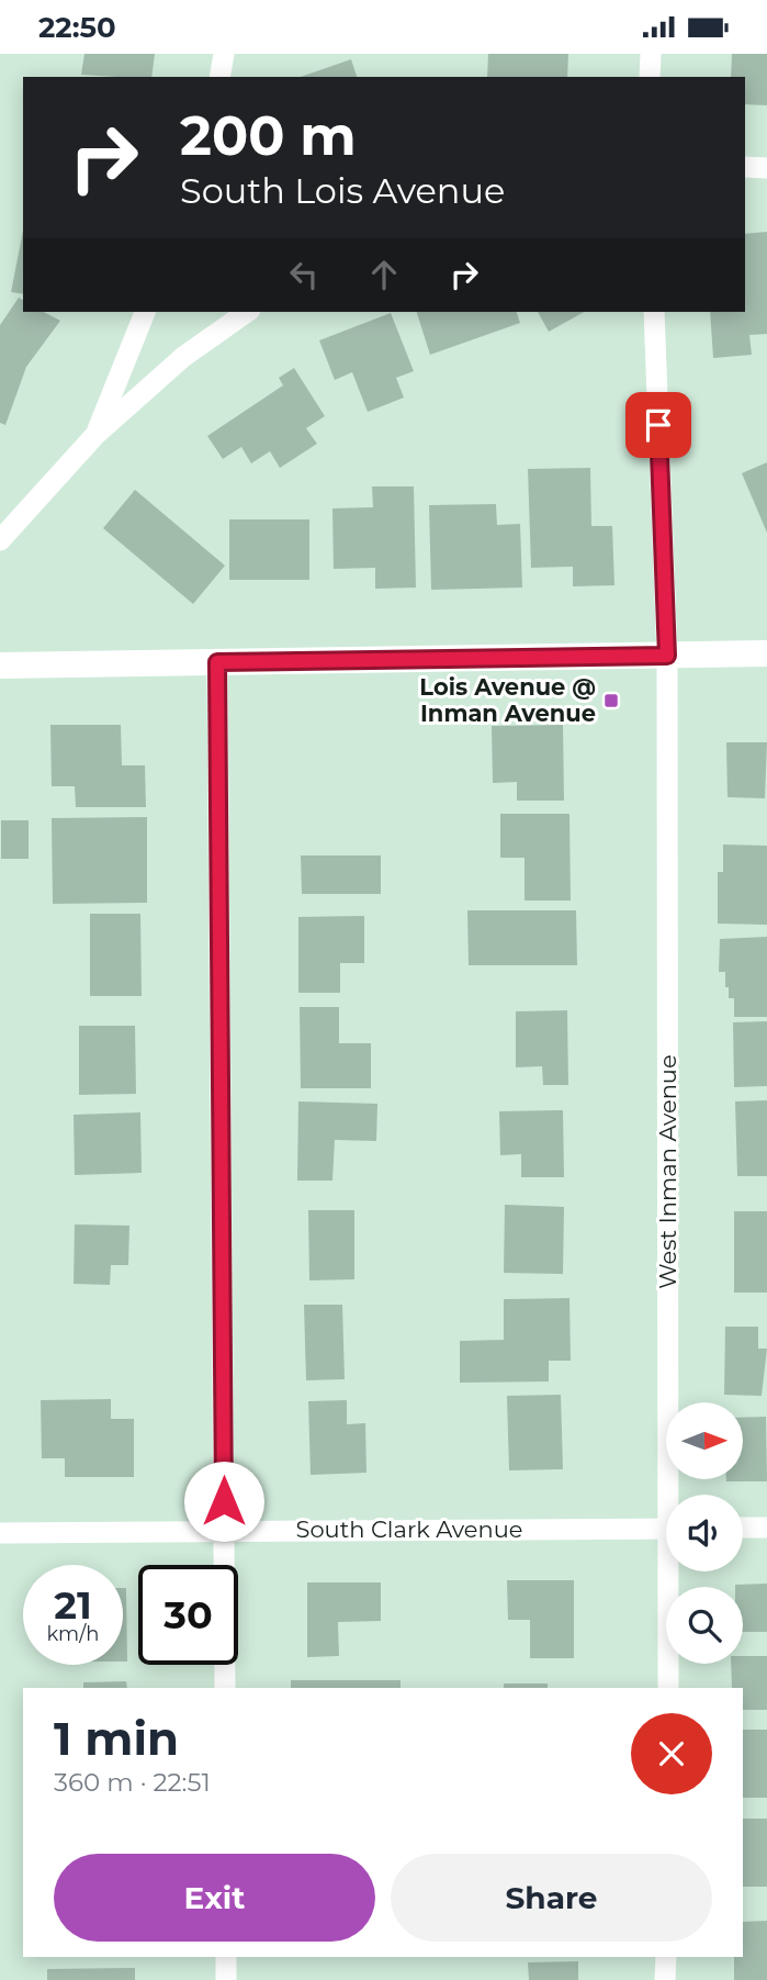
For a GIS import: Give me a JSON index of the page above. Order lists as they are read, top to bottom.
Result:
{
  "streets": {
    "street": ["West Inman Avenue", "South Clark Avenue"]
  },
  "places": {
    "transit": ["Lois Avenue @ Inman Avenue"]
  },
  "north": "right",
  "page": {
    "status": "22:50",
    "turn": ["200 m", "South Lois Avenue"],
    "speed": "21 km/h",
    "limit": "30",
    "heading": ["1 min", "360 m · 22:51"],
    "buttons": ["Exit", "Share"]
  }
}
